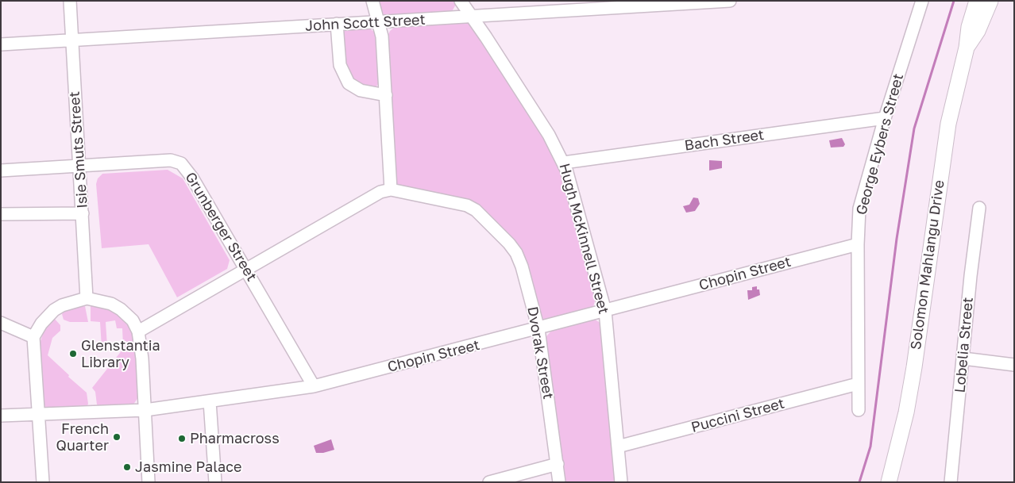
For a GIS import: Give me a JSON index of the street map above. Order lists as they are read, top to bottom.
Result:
{
  "streets": {
    "main road": ["Solomon Mahlangu Drive"],
    "street": [
      "John Scott Street",
      "Bach Street",
      "George Eybers Street",
      "Isie Smuts Street",
      "Grunberger Street",
      "Hugh McKinnell Street",
      "Chopin Street",
      "Lobelia Street",
      "Dvorak Street",
      "Puccini Street"
    ]
  },
  "crossings": [
    ["John Scott Street", "Isie Smuts Street"],
    ["John Scott Street", "Hugh McKinnell Street"],
    ["Bach Street", "George Eybers Street"],
    ["Bach Street", "Hugh McKinnell Street"],
    ["George Eybers Street", "Chopin Street"],
    ["George Eybers Street", "Puccini Street"],
    ["Isie Smuts Street", "Grunberger Street"],
    ["Isie Smuts Street", "Chopin Street"],
    ["Grunberger Street", "Chopin Street"],
    ["Hugh McKinnell Street", "Chopin Street"],
    ["Hugh McKinnell Street", "Puccini Street"],
    ["Chopin Street", "Dvorak Street"]
  ],
  "places": [
    "Glenstantia Library",
    "French Quarter",
    "Pharmacross",
    "Jasmine Palace"
  ]
}
